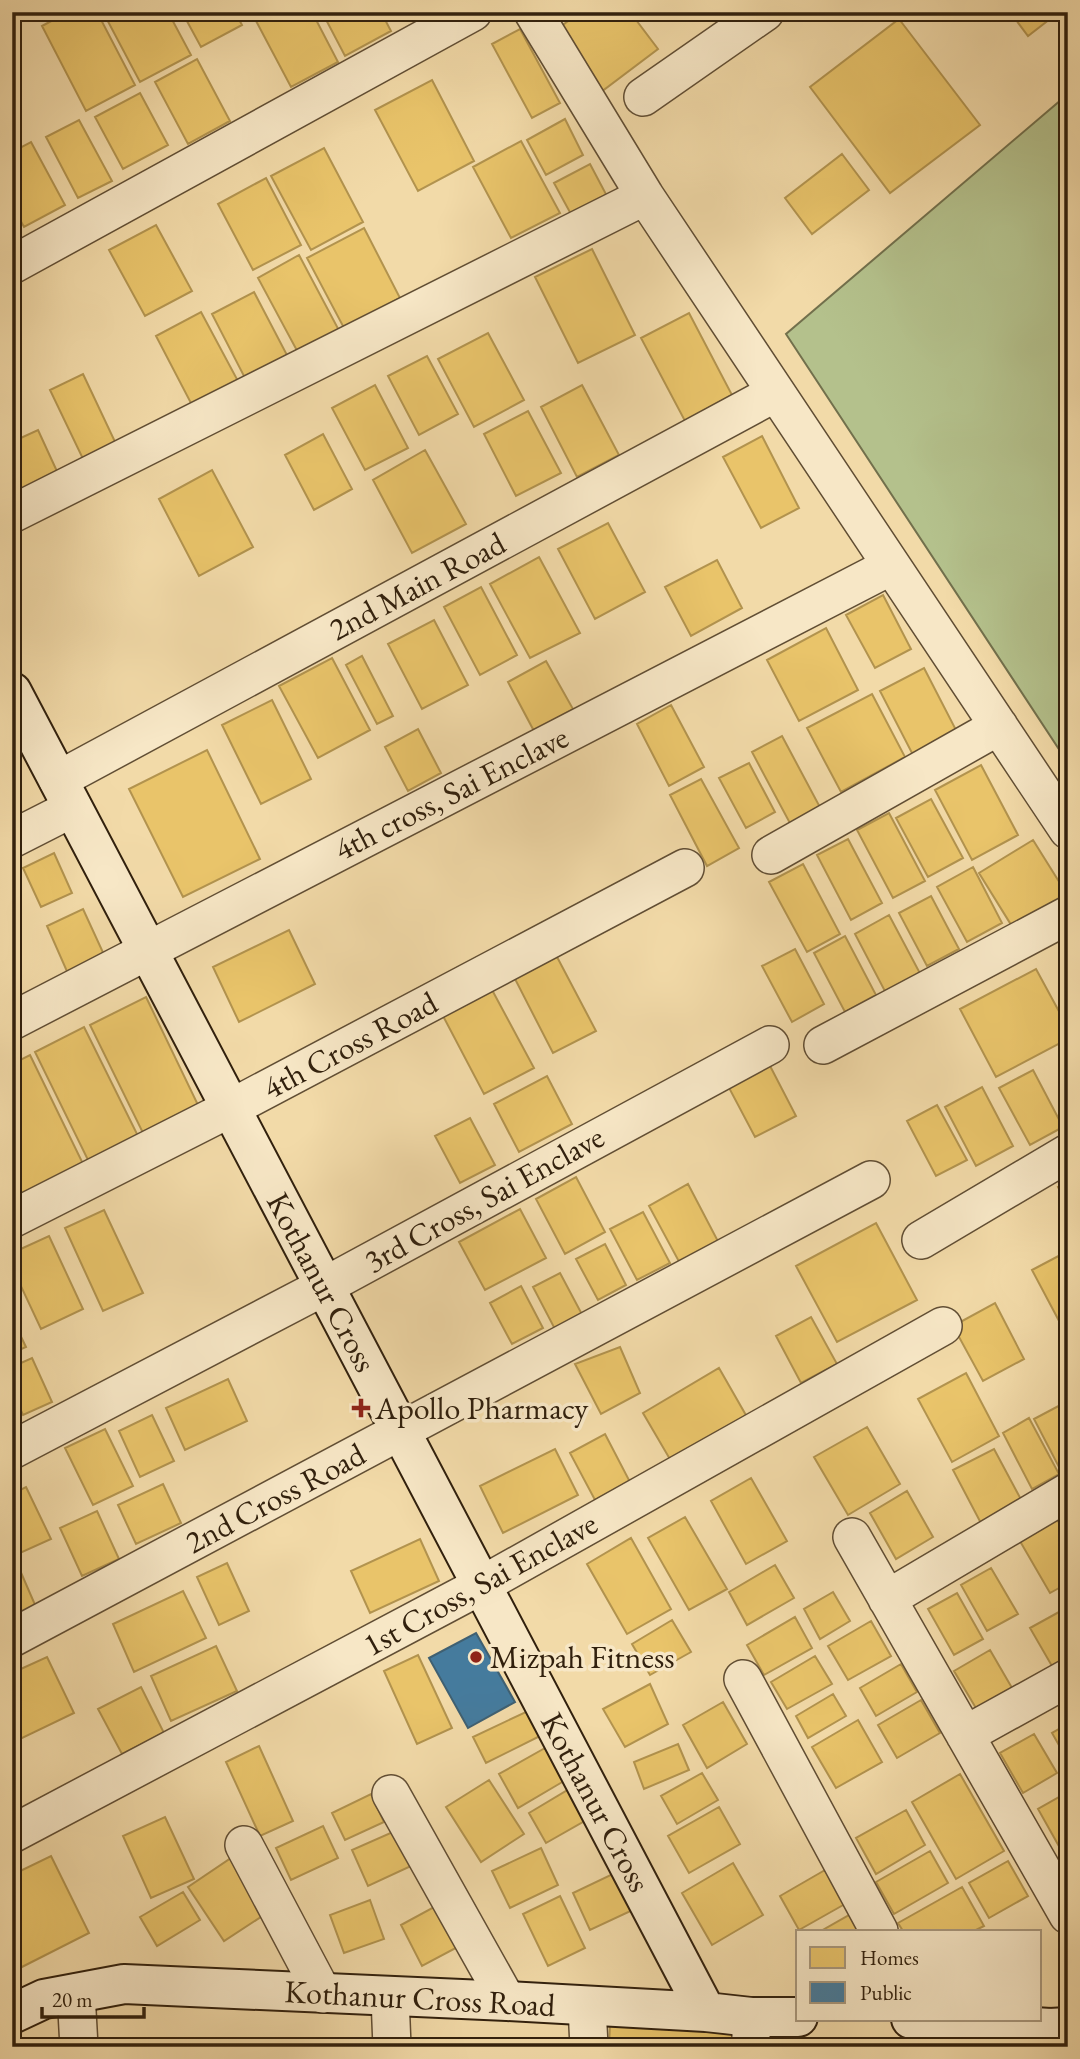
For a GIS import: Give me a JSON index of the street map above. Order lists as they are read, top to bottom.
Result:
{
  "streets": {
    "street": [
      "2nd Main Road",
      "4th cross, Sai Enclave",
      "4th Cross Road",
      "3rd Cross, Sai Enclave",
      "Kothanur Cross",
      "2nd Cross Road",
      "1st Cross, Sai Enclave",
      "Kothanur Cross Road"
    ]
  },
  "crossings": [
    ["2nd Main Road", "Kothanur Cross"],
    ["4th cross, Sai Enclave", "Kothanur Cross"],
    ["4th Cross Road", "Kothanur Cross"],
    ["3rd Cross, Sai Enclave", "Kothanur Cross"],
    ["Kothanur Cross", "2nd Cross Road"],
    ["Kothanur Cross", "1st Cross, Sai Enclave"],
    ["Kothanur Cross", "Kothanur Cross Road"]
  ],
  "places": {
    "health": ["Apollo Pharmacy"],
    "other": ["Mizpah Fitness"]
  },
  "legend": ["Homes", "Public"],
  "scale_bar": "20 m"
}
